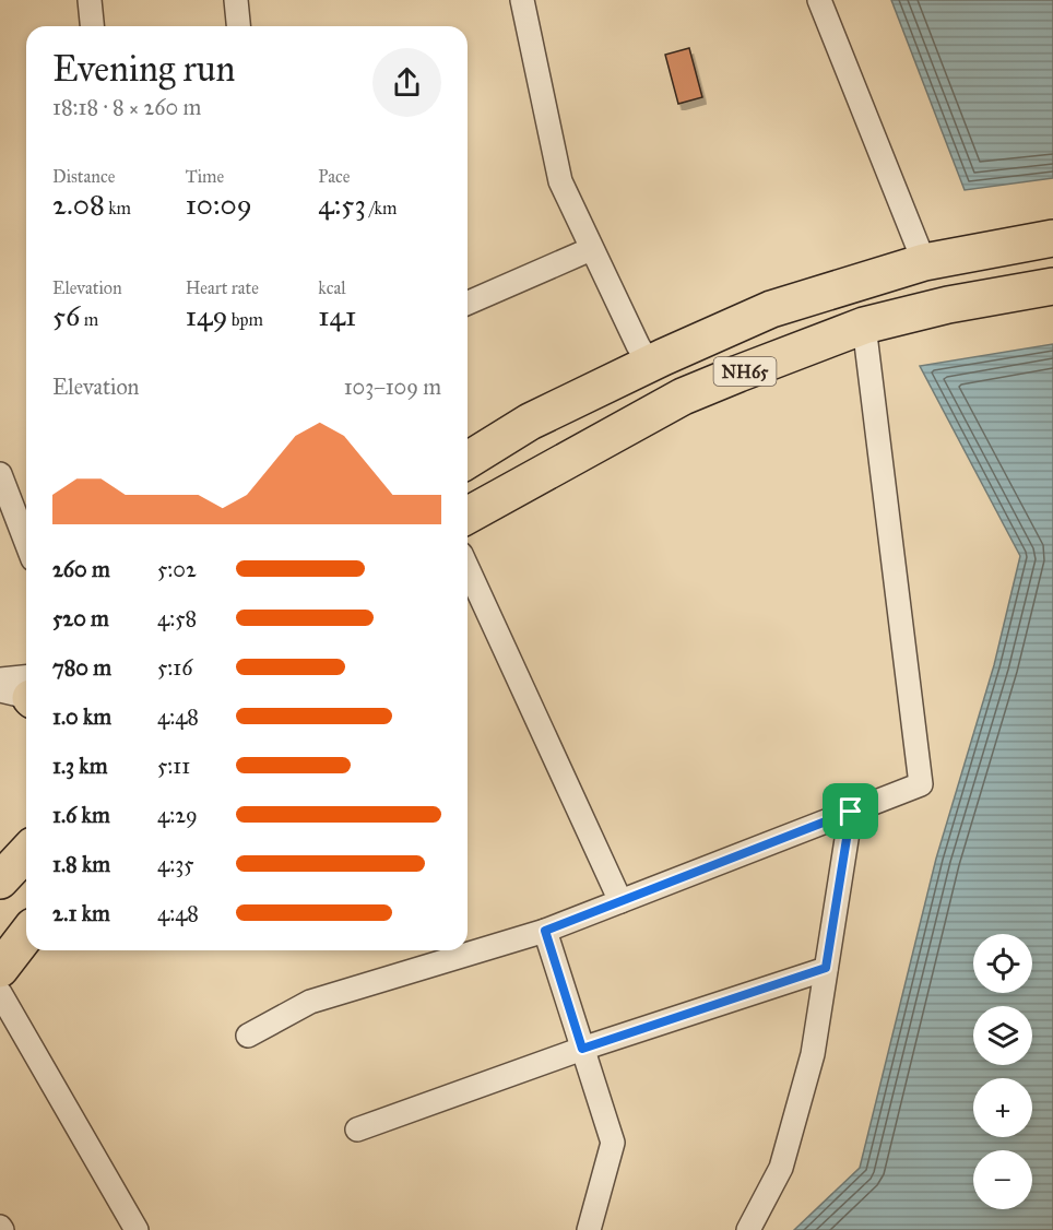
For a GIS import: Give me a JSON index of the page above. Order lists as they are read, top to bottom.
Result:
{
  "streets": {
    "highway": ["NH65"]
  },
  "page": {
    "heading": ["Evening run", "18:18 · 8 × 260 m"],
    "stats": [
      ["Distance", "2.08 km"],
      ["Time", "10:09"],
      ["Pace", "4:53 /km"],
      ["Elevation", "56 m"],
      ["Heart rate", "149 bpm"],
      ["kcal", "141"]
    ],
    "chart": ["Elevation", "103–109 m"],
    "list": [
      {
        "name": "260 m",
        "note": "5:02"
      },
      {
        "name": "520 m",
        "note": "4:58"
      },
      {
        "name": "780 m",
        "note": "5:16"
      },
      {
        "name": "1.0 km",
        "note": "4:48"
      },
      {
        "name": "1.3 km",
        "note": "5:11"
      },
      {
        "name": "1.6 km",
        "note": "4:29"
      },
      {
        "name": "1.8 km",
        "note": "4:35"
      },
      {
        "name": "2.1 km",
        "note": "4:48"
      }
    ],
    "map_buttons": ["+", "−"]
  }
}
